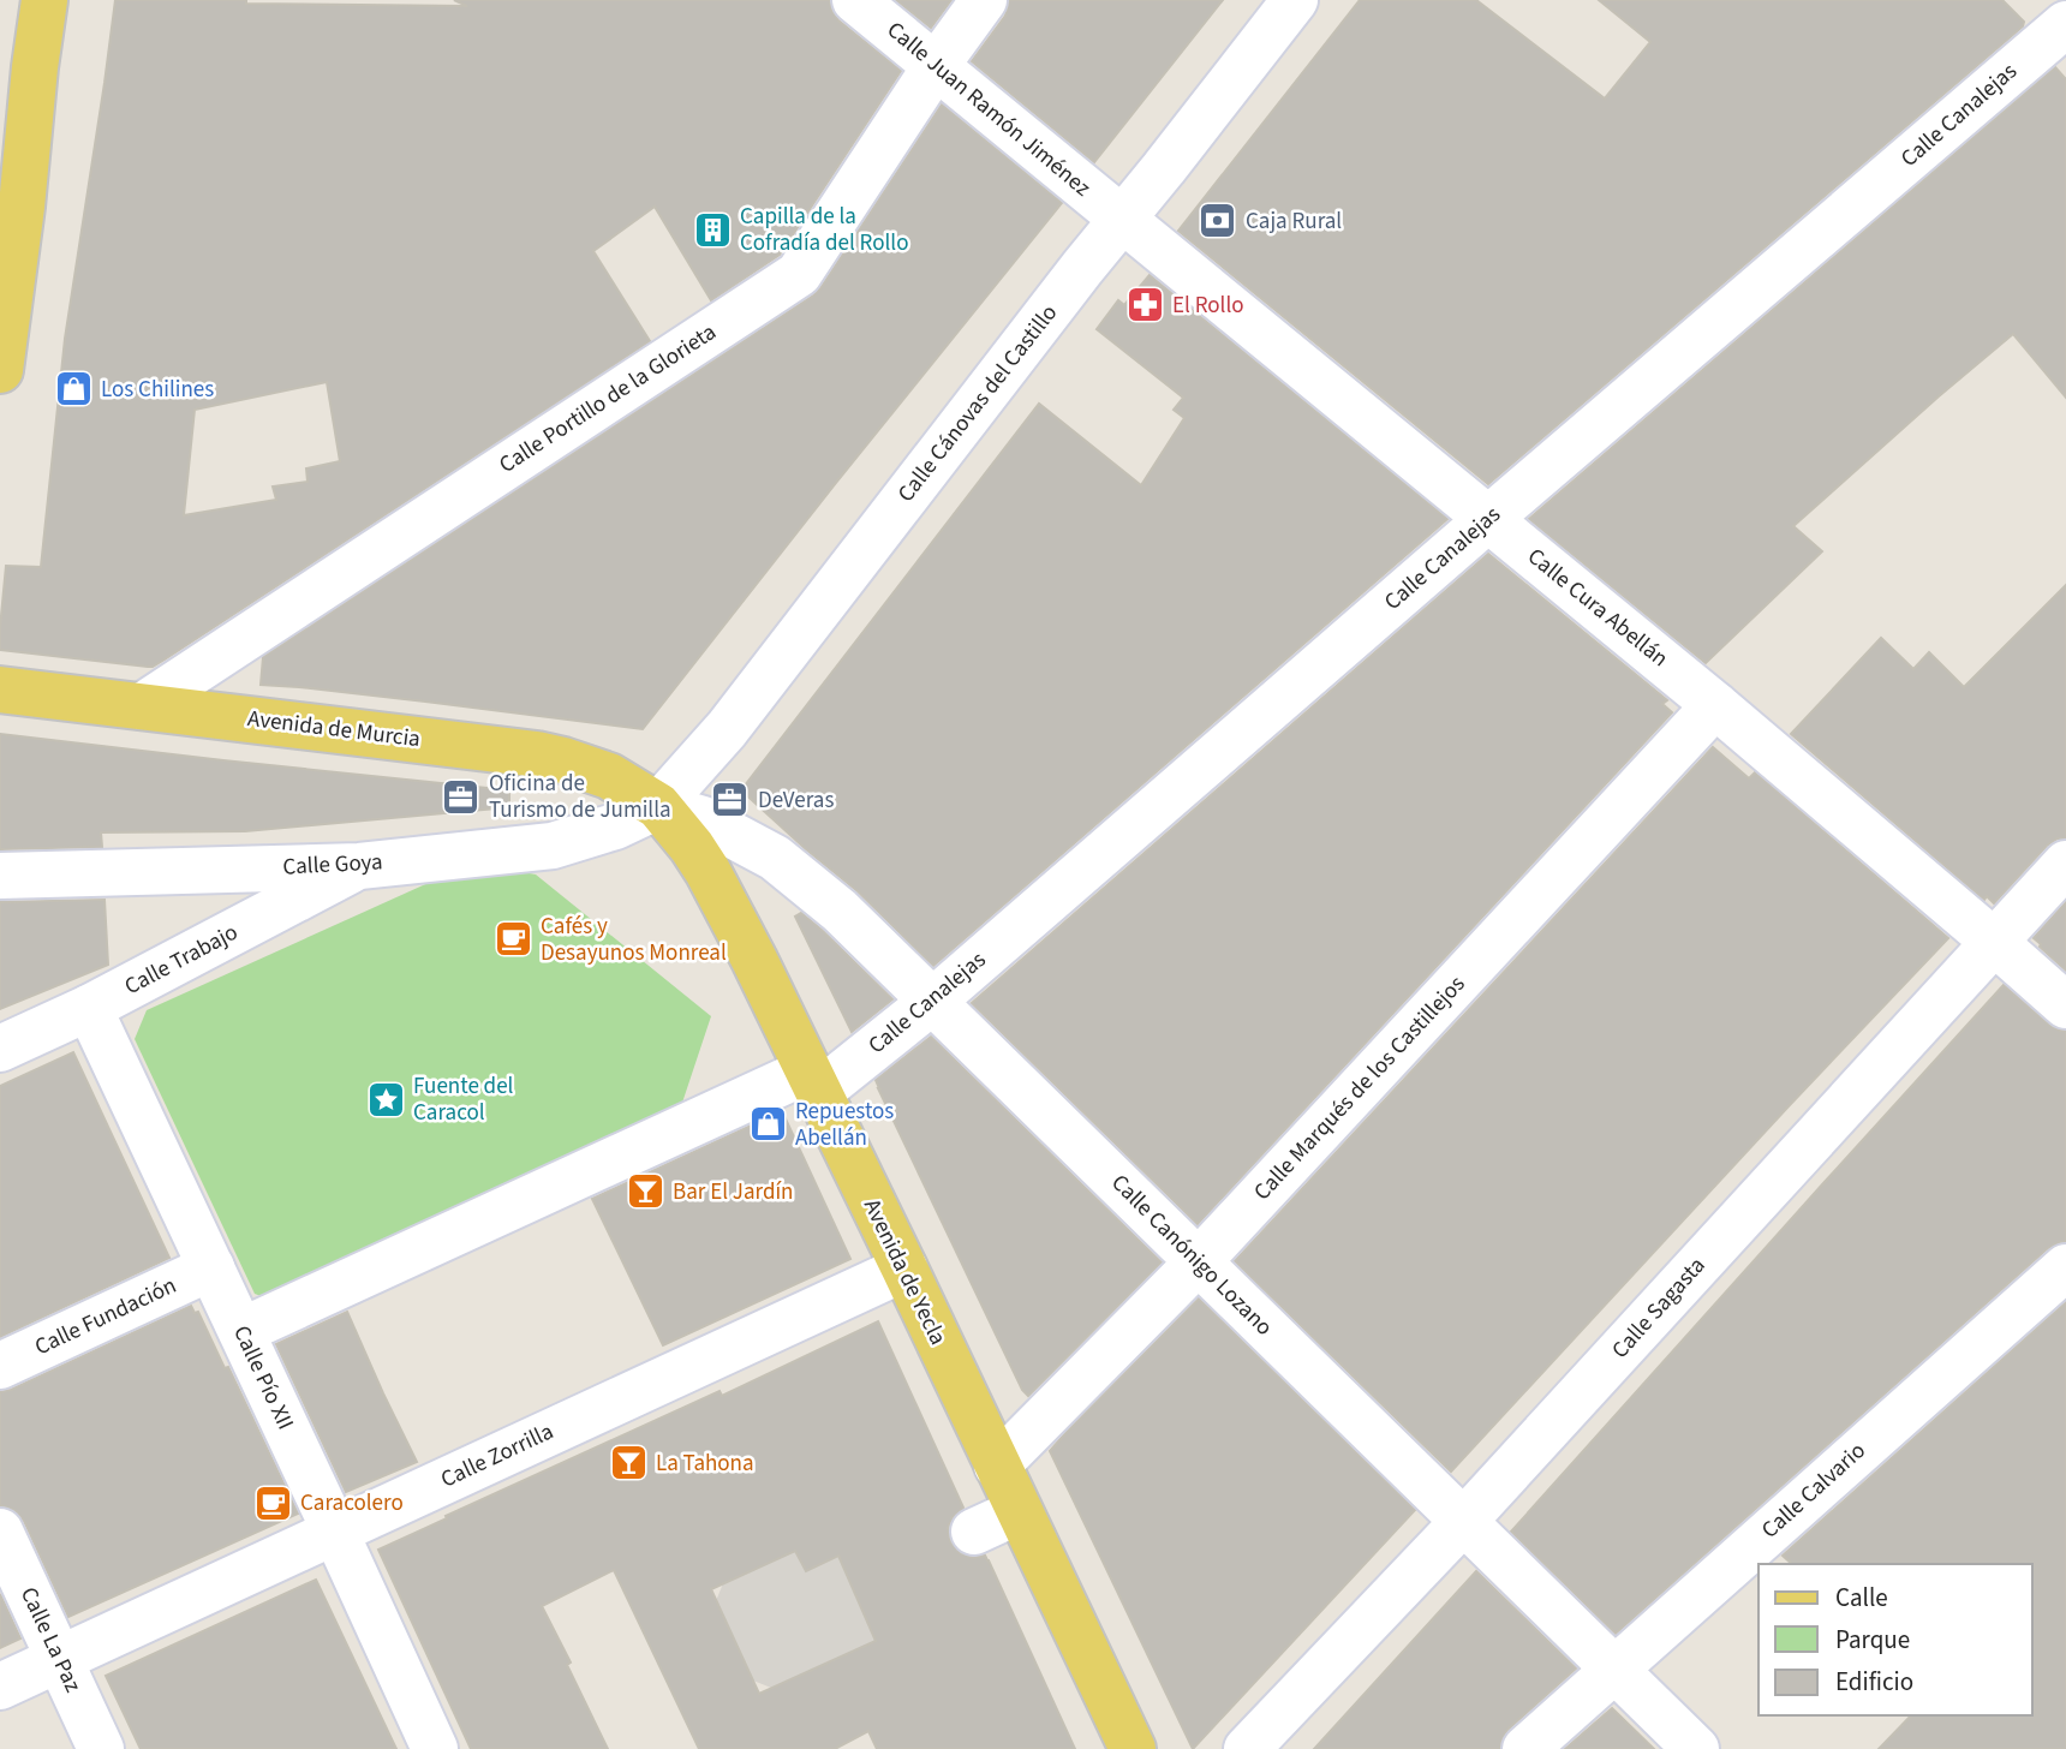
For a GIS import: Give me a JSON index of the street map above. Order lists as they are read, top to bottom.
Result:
{
  "streets": {
    "main road": ["Avenida de Murcia", "Avenida de Yecla"],
    "street": [
      "Calle Juan Ramón Jiménez",
      "Calle Canalejas",
      "Calle Portillo de la Glorieta",
      "Calle Cánovas del Castillo",
      "Calle Cura Abellán",
      "Calle Goya",
      "Calle Trabajo",
      "Calle Marqués de los Castillejos",
      "Calle Canónigo Lozano",
      "Calle Sagasta",
      "Calle Fundación",
      "Calle Pío XII",
      "Calle Zorrilla",
      "Calle Calvario",
      "Calle La Paz"
    ]
  },
  "crossings": [
    ["Calle Juan Ramón Jiménez", "Calle Portillo de la Glorieta"],
    ["Calle Juan Ramón Jiménez", "Calle Cánovas del Castillo"],
    ["Calle Juan Ramón Jiménez", "Calle Cura Abellán"],
    ["Calle Canalejas", "Calle Cura Abellán"],
    ["Calle Canalejas", "Calle Canónigo Lozano"],
    ["Calle Canalejas", "Avenida de Yecla"],
    ["Calle Canalejas", "Calle Pío XII"],
    ["Calle Portillo de la Glorieta", "Avenida de Murcia"],
    ["Calle Cánovas del Castillo", "Calle Cura Abellán"],
    ["Calle Cánovas del Castillo", "Avenida de Murcia"],
    ["Calle Cánovas del Castillo", "Calle Goya"],
    ["Calle Cánovas del Castillo", "Calle Canónigo Lozano"],
    ["Calle Cánovas del Castillo", "Avenida de Yecla"],
    ["Calle Cura Abellán", "Calle Marqués de los Castillejos"],
    ["Calle Cura Abellán", "Calle Sagasta"],
    ["Avenida de Murcia", "Calle Goya"],
    ["Avenida de Murcia", "Calle Canónigo Lozano"],
    ["Avenida de Murcia", "Avenida de Yecla"],
    ["Calle Goya", "Calle Trabajo"],
    ["Calle Goya", "Calle Canónigo Lozano"],
    ["Calle Goya", "Avenida de Yecla"],
    ["Calle Trabajo", "Calle Pío XII"],
    ["Calle Marqués de los Castillejos", "Calle Canónigo Lozano"],
    ["Calle Marqués de los Castillejos", "Avenida de Yecla"],
    ["Calle Canónigo Lozano", "Avenida de Yecla"],
    ["Calle Canónigo Lozano", "Calle Sagasta"],
    ["Calle Canónigo Lozano", "Calle Calvario"],
    ["Avenida de Yecla", "Calle Zorrilla"],
    ["Calle Fundación", "Calle Pío XII"],
    ["Calle Pío XII", "Calle Zorrilla"],
    ["Calle Zorrilla", "Calle La Paz"]
  ],
  "places": {
    "bank": ["Caja Rural"],
    "building": ["Capilla de la Cofradía del Rollo"],
    "pharmacy": ["El Rollo"],
    "shop": ["Los Chilines", "Repuestos Abellán"],
    "office": ["Oficina de Turismo de Jumilla", "DeVeras"],
    "cafe": ["Cafés y Desayunos Monreal", "Caracolero"],
    "place": ["Fuente del Caracol"],
    "bar": ["Bar El Jardín", "La Tahona"]
  },
  "legend": ["Calle", "Parque", "Edificio"]
}
